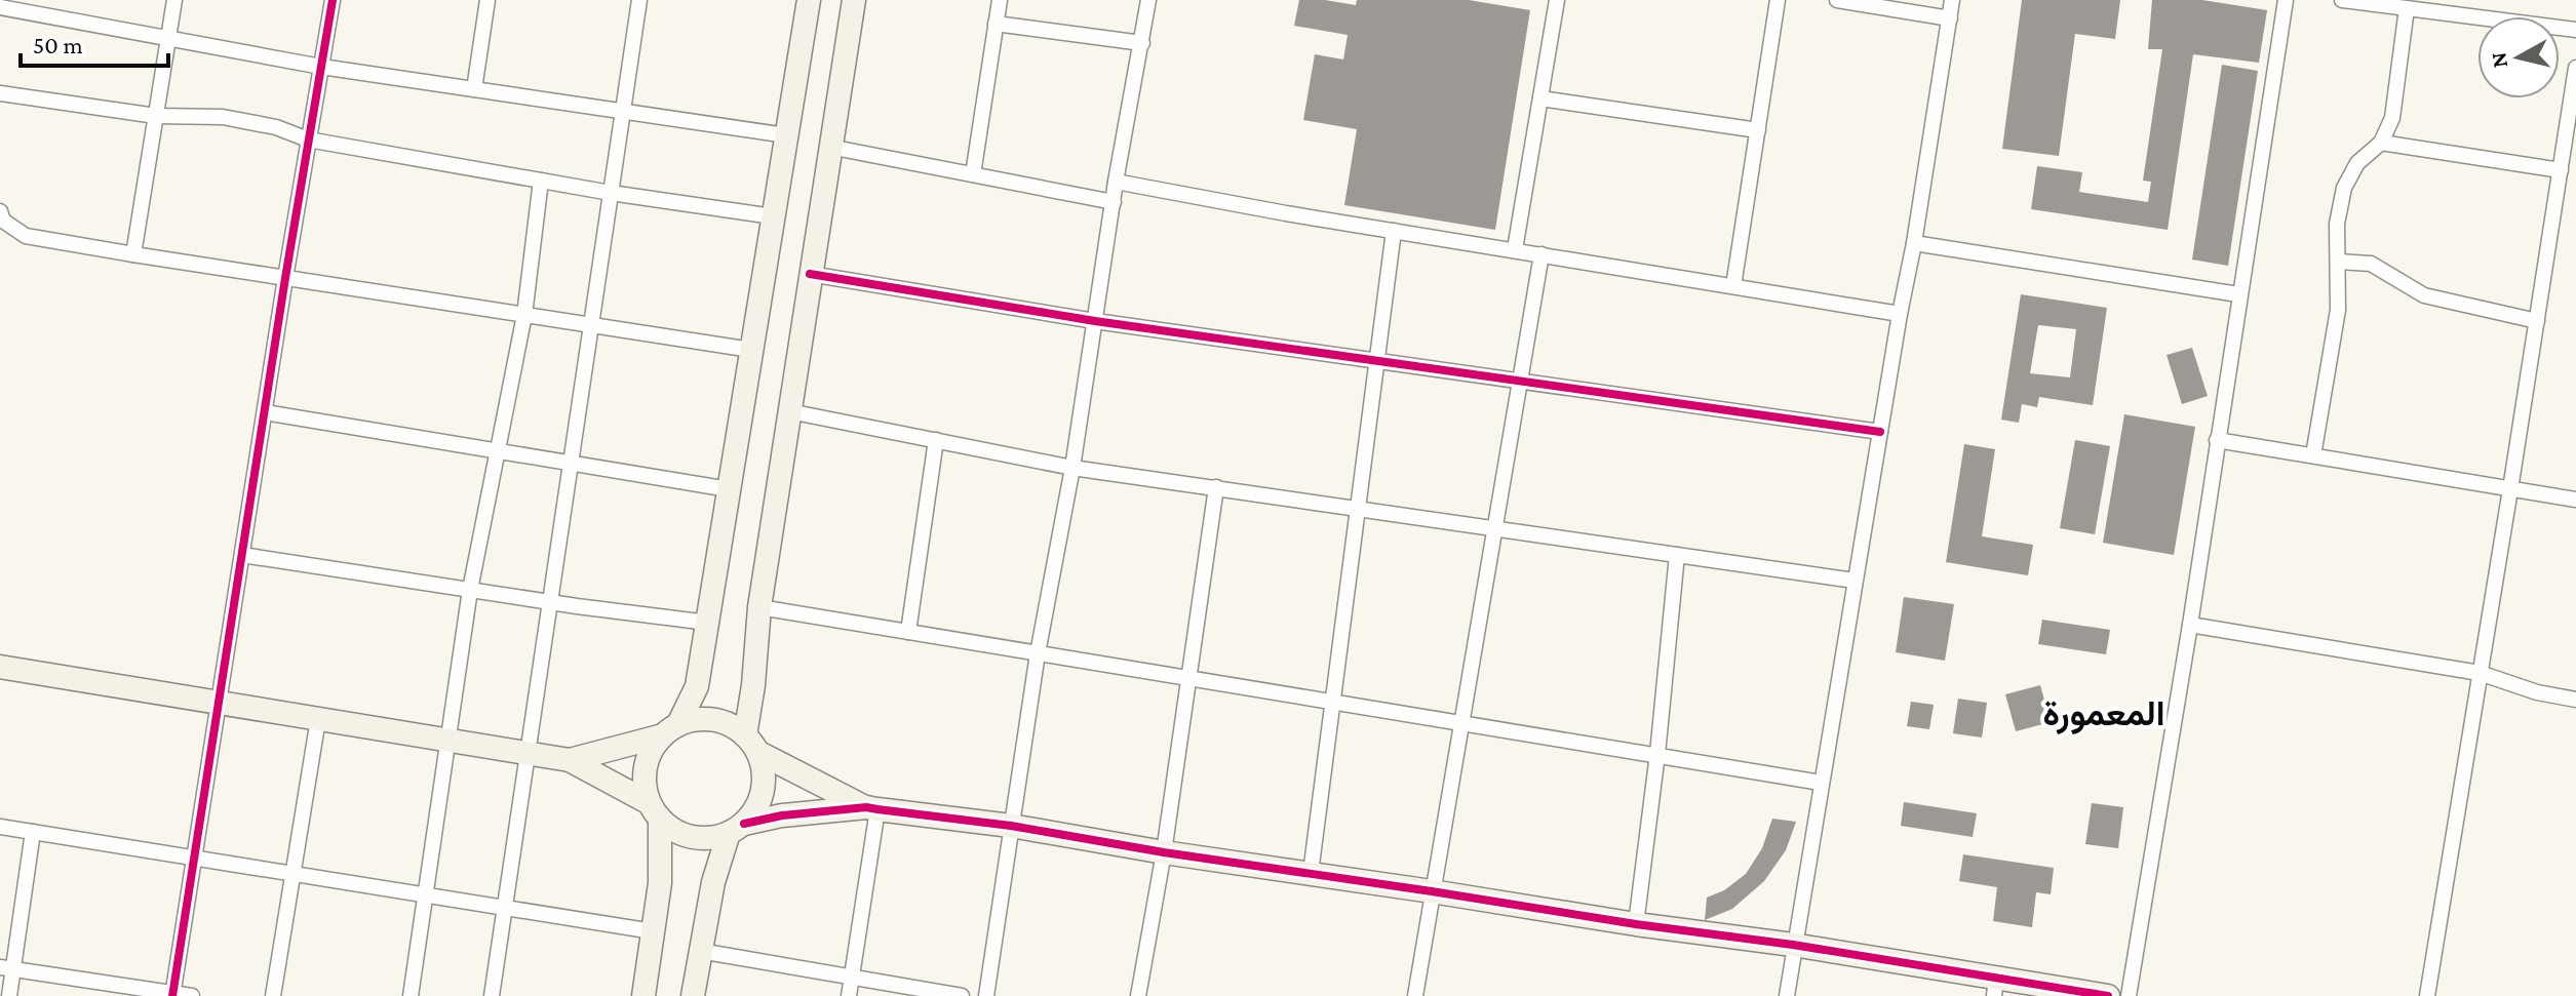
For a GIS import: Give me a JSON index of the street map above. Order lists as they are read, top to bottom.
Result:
{
  "districts": ["المعمورة"],
  "scale_bar": "50 m",
  "north": "left"
}
